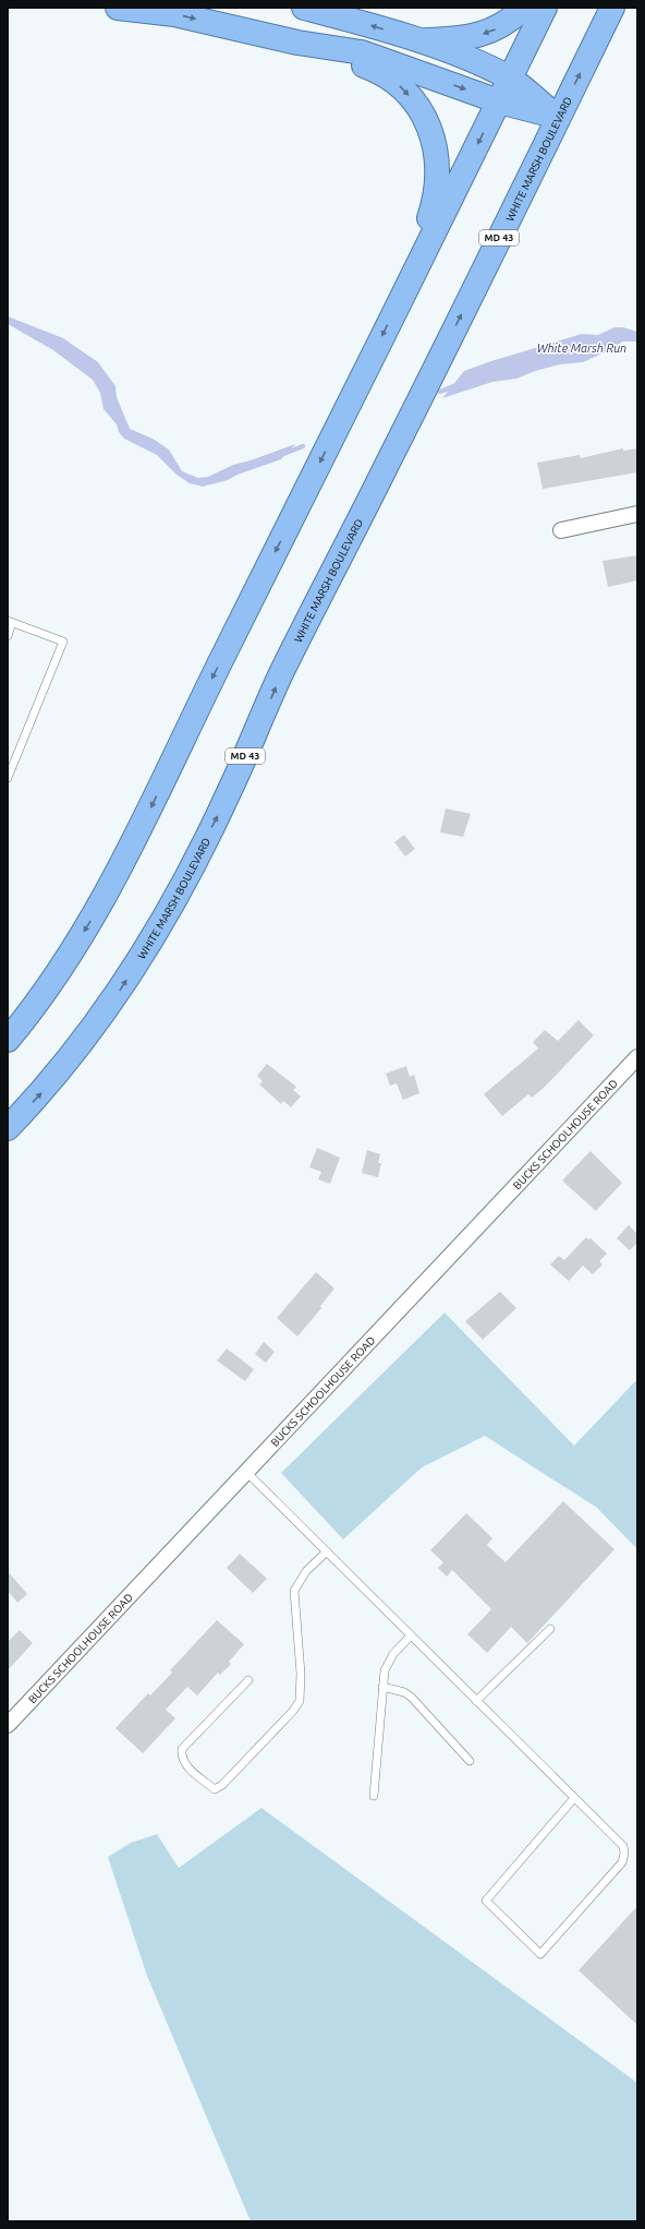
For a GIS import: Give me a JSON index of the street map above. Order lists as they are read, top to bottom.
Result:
{
  "streets": {
    "highway": ["WHITE MARSH BOULEVARD", "MD 43"],
    "street": ["BUCKS SCHOOLHOUSE ROAD"]
  },
  "water": ["White Marsh Run"]
}
